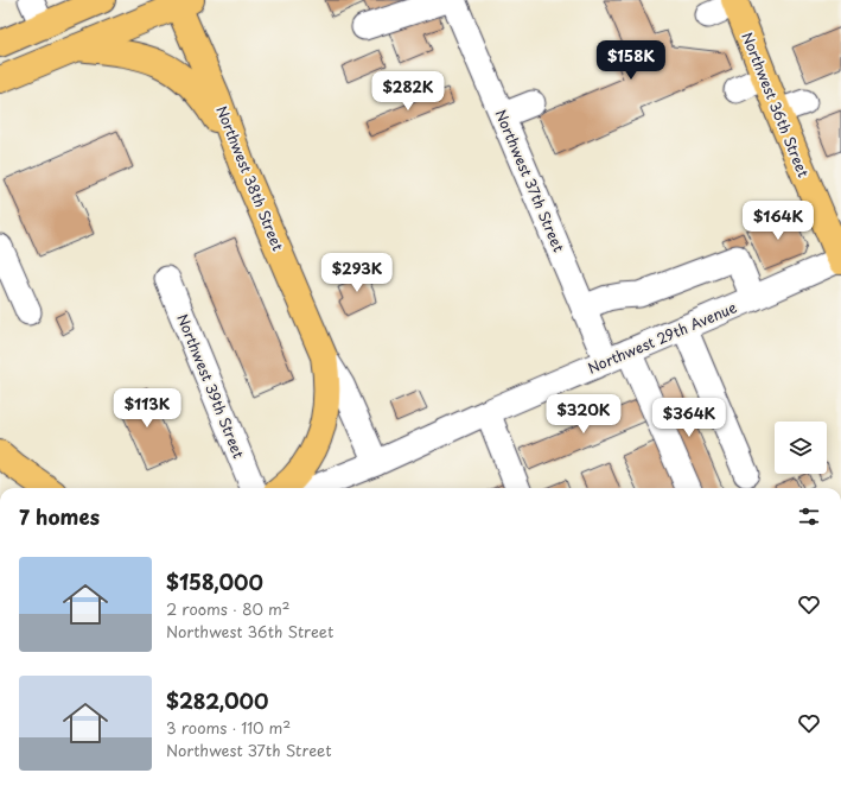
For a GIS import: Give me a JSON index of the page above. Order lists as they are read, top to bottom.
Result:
{
  "streets": {
    "main road": ["Northwest 36th Street", "Northwest 38th Street"],
    "street": ["Northwest 37th Street", "Northwest 29th Avenue", "Northwest 39th Street"]
  },
  "crossings": [
    ["Northwest 36th Street", "Northwest 29th Avenue"],
    ["Northwest 38th Street", "Northwest 29th Avenue"],
    ["Northwest 37th Street", "Northwest 29th Avenue"]
  ],
  "page": {
    "price": [
      "$158K",
      "$282K",
      "$164K",
      "$293K",
      "$113K",
      "$320K",
      "$364K"
    ],
    "heading": "7 homes",
    "list": [
      {
        "name": "$158,000",
        "note": "2 rooms · 80 m² · Northwest 36th Street"
      },
      {
        "name": "$282,000",
        "note": "3 rooms · 110 m² · Northwest 37th Street"
      }
    ]
  }
}
